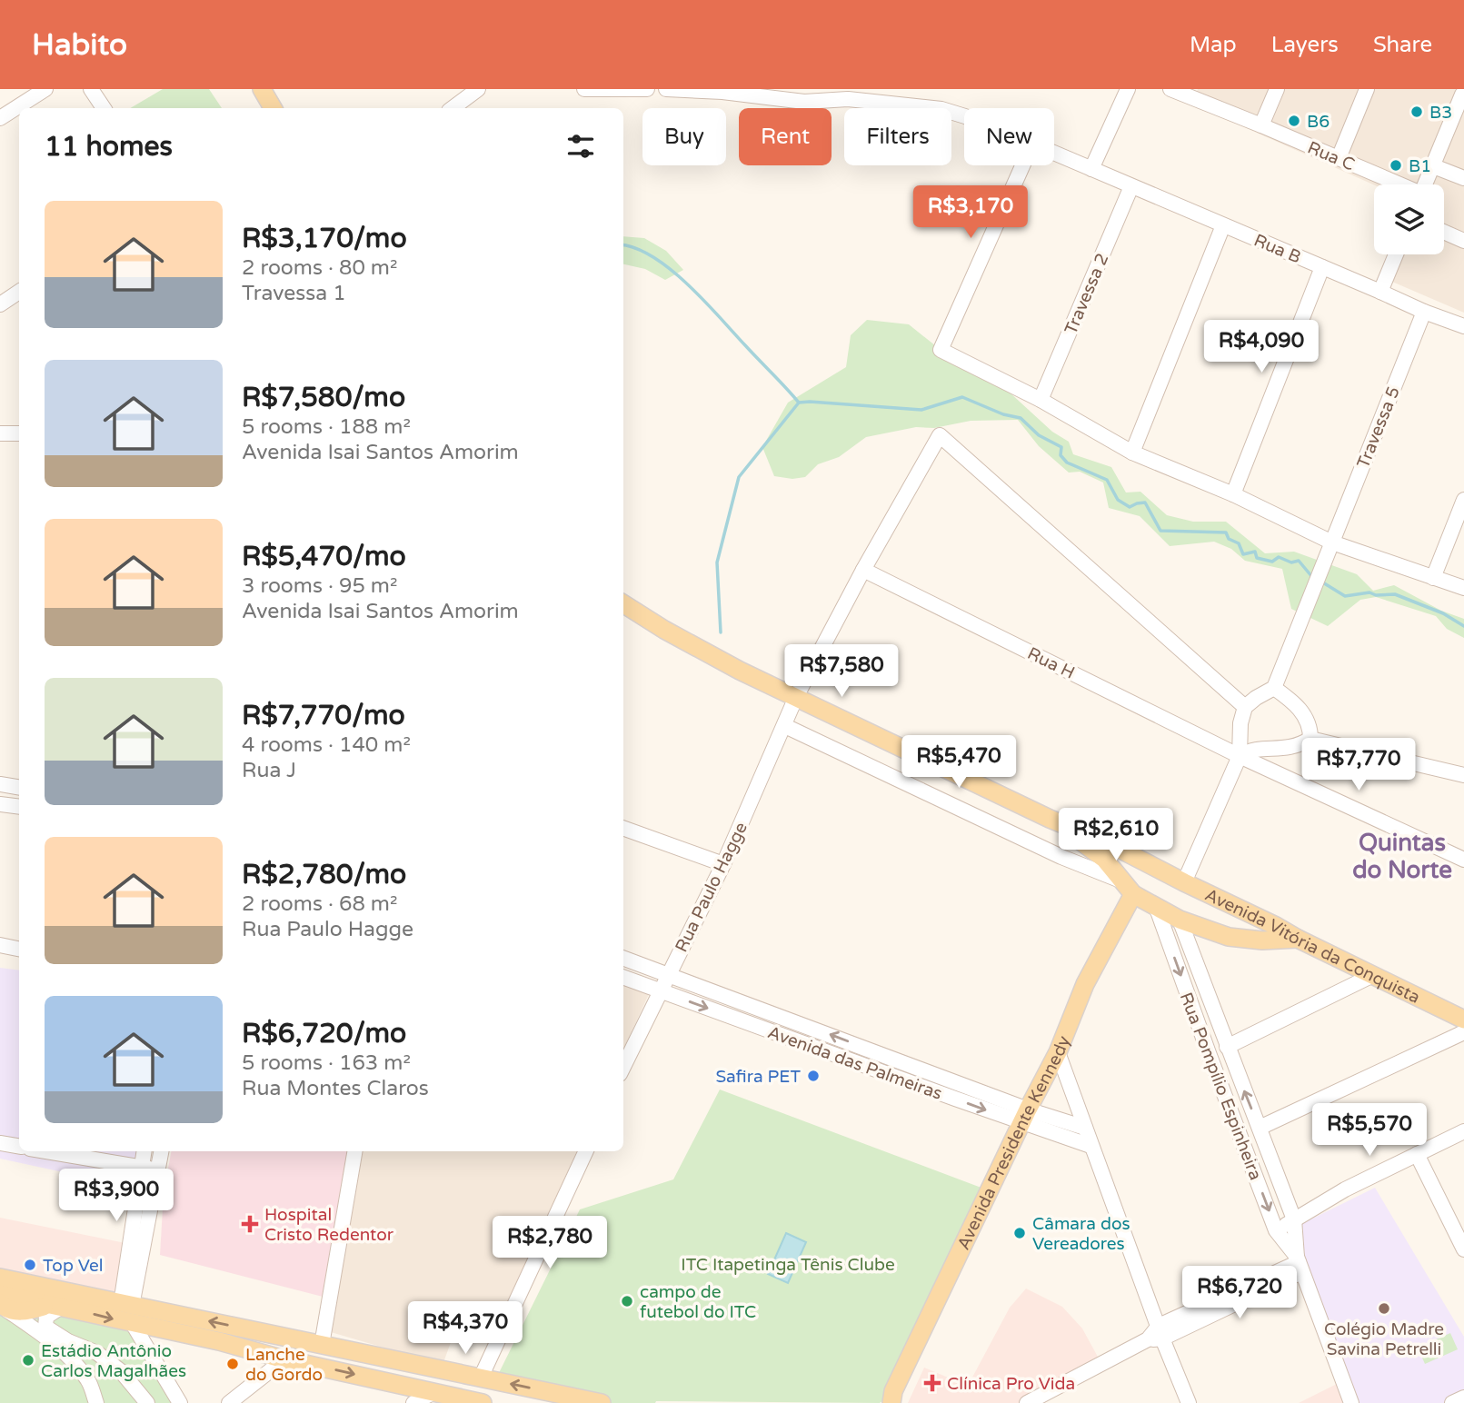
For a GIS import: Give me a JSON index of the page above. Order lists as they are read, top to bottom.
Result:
{
  "streets": {
    "main road": ["Avenida Vitória da Conquista", "Avenida Presidente Kennedy"],
    "street": [
      "Rua C",
      "Rua B",
      "Travessa 2",
      "Travessa 5",
      "Rua H",
      "Rua Paulo Hagge",
      "Avenida das Palmeiras",
      "Rua Pompílio Espinheira"
    ]
  },
  "crossings": [
    ["Rua B", "Travessa 2"],
    ["Rua B", "Travessa 5"],
    ["Rua Paulo Hagge", "Avenida das Palmeiras"],
    ["Avenida Vitória da Conquista", "Avenida Presidente Kennedy"],
    ["Avenida das Palmeiras", "Avenida Presidente Kennedy"]
  ],
  "districts": ["Quintas do Norte"],
  "parks": ["ITC Itapetinga Tênis Clube"],
  "places": {
    "other": [
      "B3",
      "B6",
      "B1",
      "Safira PET",
      "Câmara dos Vereadores",
      "Top Vel",
      "campo de futebol do ITC",
      "Colégio Madre Savina Petrelli",
      "Estádio Antônio Carlos Magalhães",
      "Lanche do Gordo"
    ],
    "health": ["Hospital Cristo Redentor", "Clínica Pro Vida"]
  },
  "page": {
    "header": "Habito",
    "nav": ["Map", "Layers", "Share"],
    "chip": [
      "Buy",
      "Rent",
      "Filters",
      "New"
    ],
    "heading": "11 homes",
    "list": [
      {
        "name": "R$3,170/mo",
        "note": "2 rooms · 80 m² · Travessa 1"
      },
      {
        "name": "R$7,580/mo",
        "note": "5 rooms · 188 m² · Avenida Isai Santos Amorim"
      },
      {
        "name": "R$5,470/mo",
        "note": "3 rooms · 95 m² · Avenida Isai Santos Amorim"
      },
      {
        "name": "R$7,770/mo",
        "note": "4 rooms · 140 m² · Rua J"
      },
      {
        "name": "R$2,780/mo",
        "note": "2 rooms · 68 m² · Rua Paulo Hagge"
      },
      {
        "name": "R$6,720/mo",
        "note": "5 rooms · 163 m² · Rua Montes Claros"
      }
    ],
    "price": [
      "R$3,170",
      "R$4,090",
      "R$7,580",
      "R$5,470",
      "R$7,770",
      "R$2,610",
      "R$5,570",
      "R$3,900",
      "R$2,780",
      "R$6,720",
      "R$4,370"
    ]
  }
}
